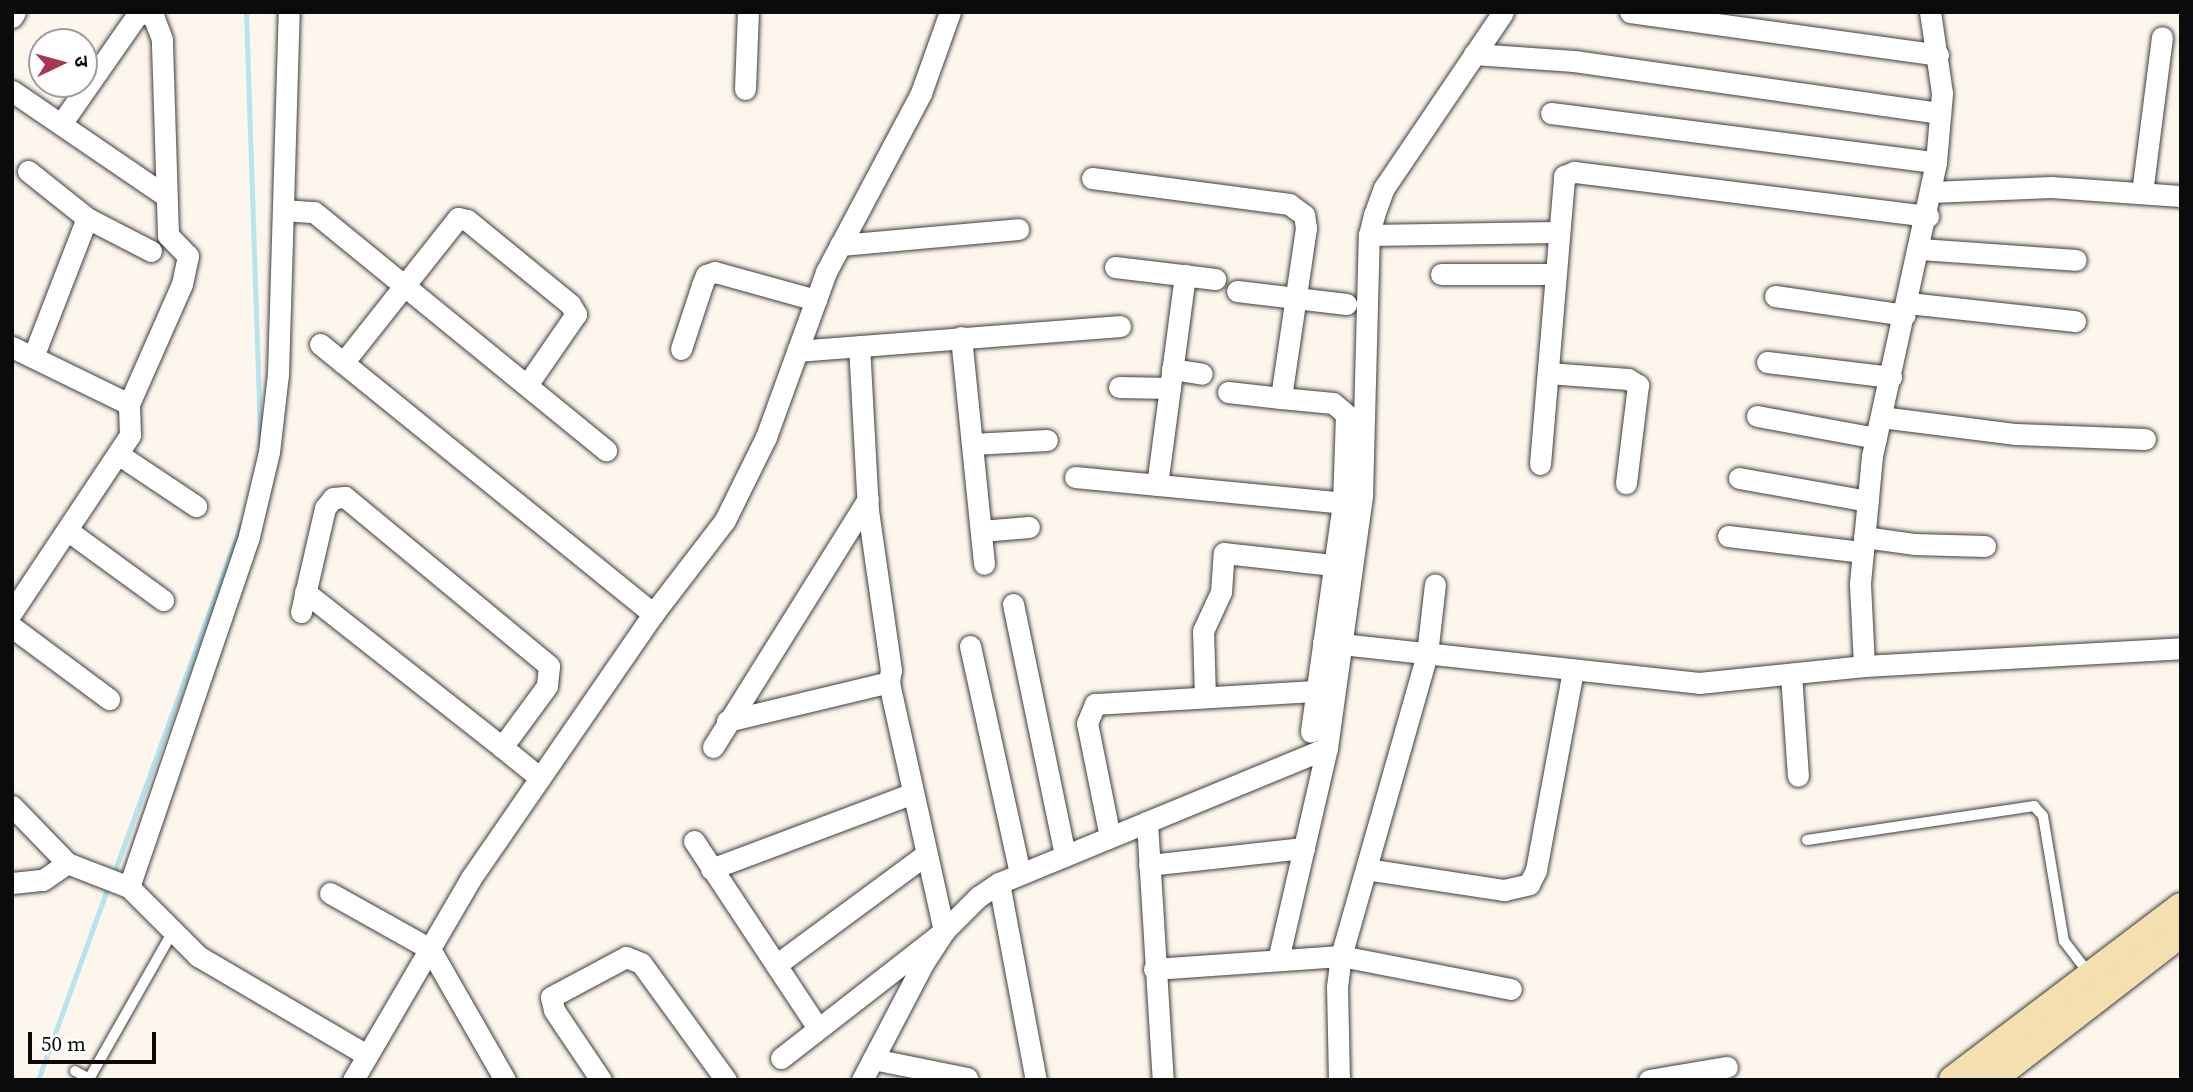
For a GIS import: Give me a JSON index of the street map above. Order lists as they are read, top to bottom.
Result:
{
  "scale_bar": "50 m",
  "north": "right"
}
